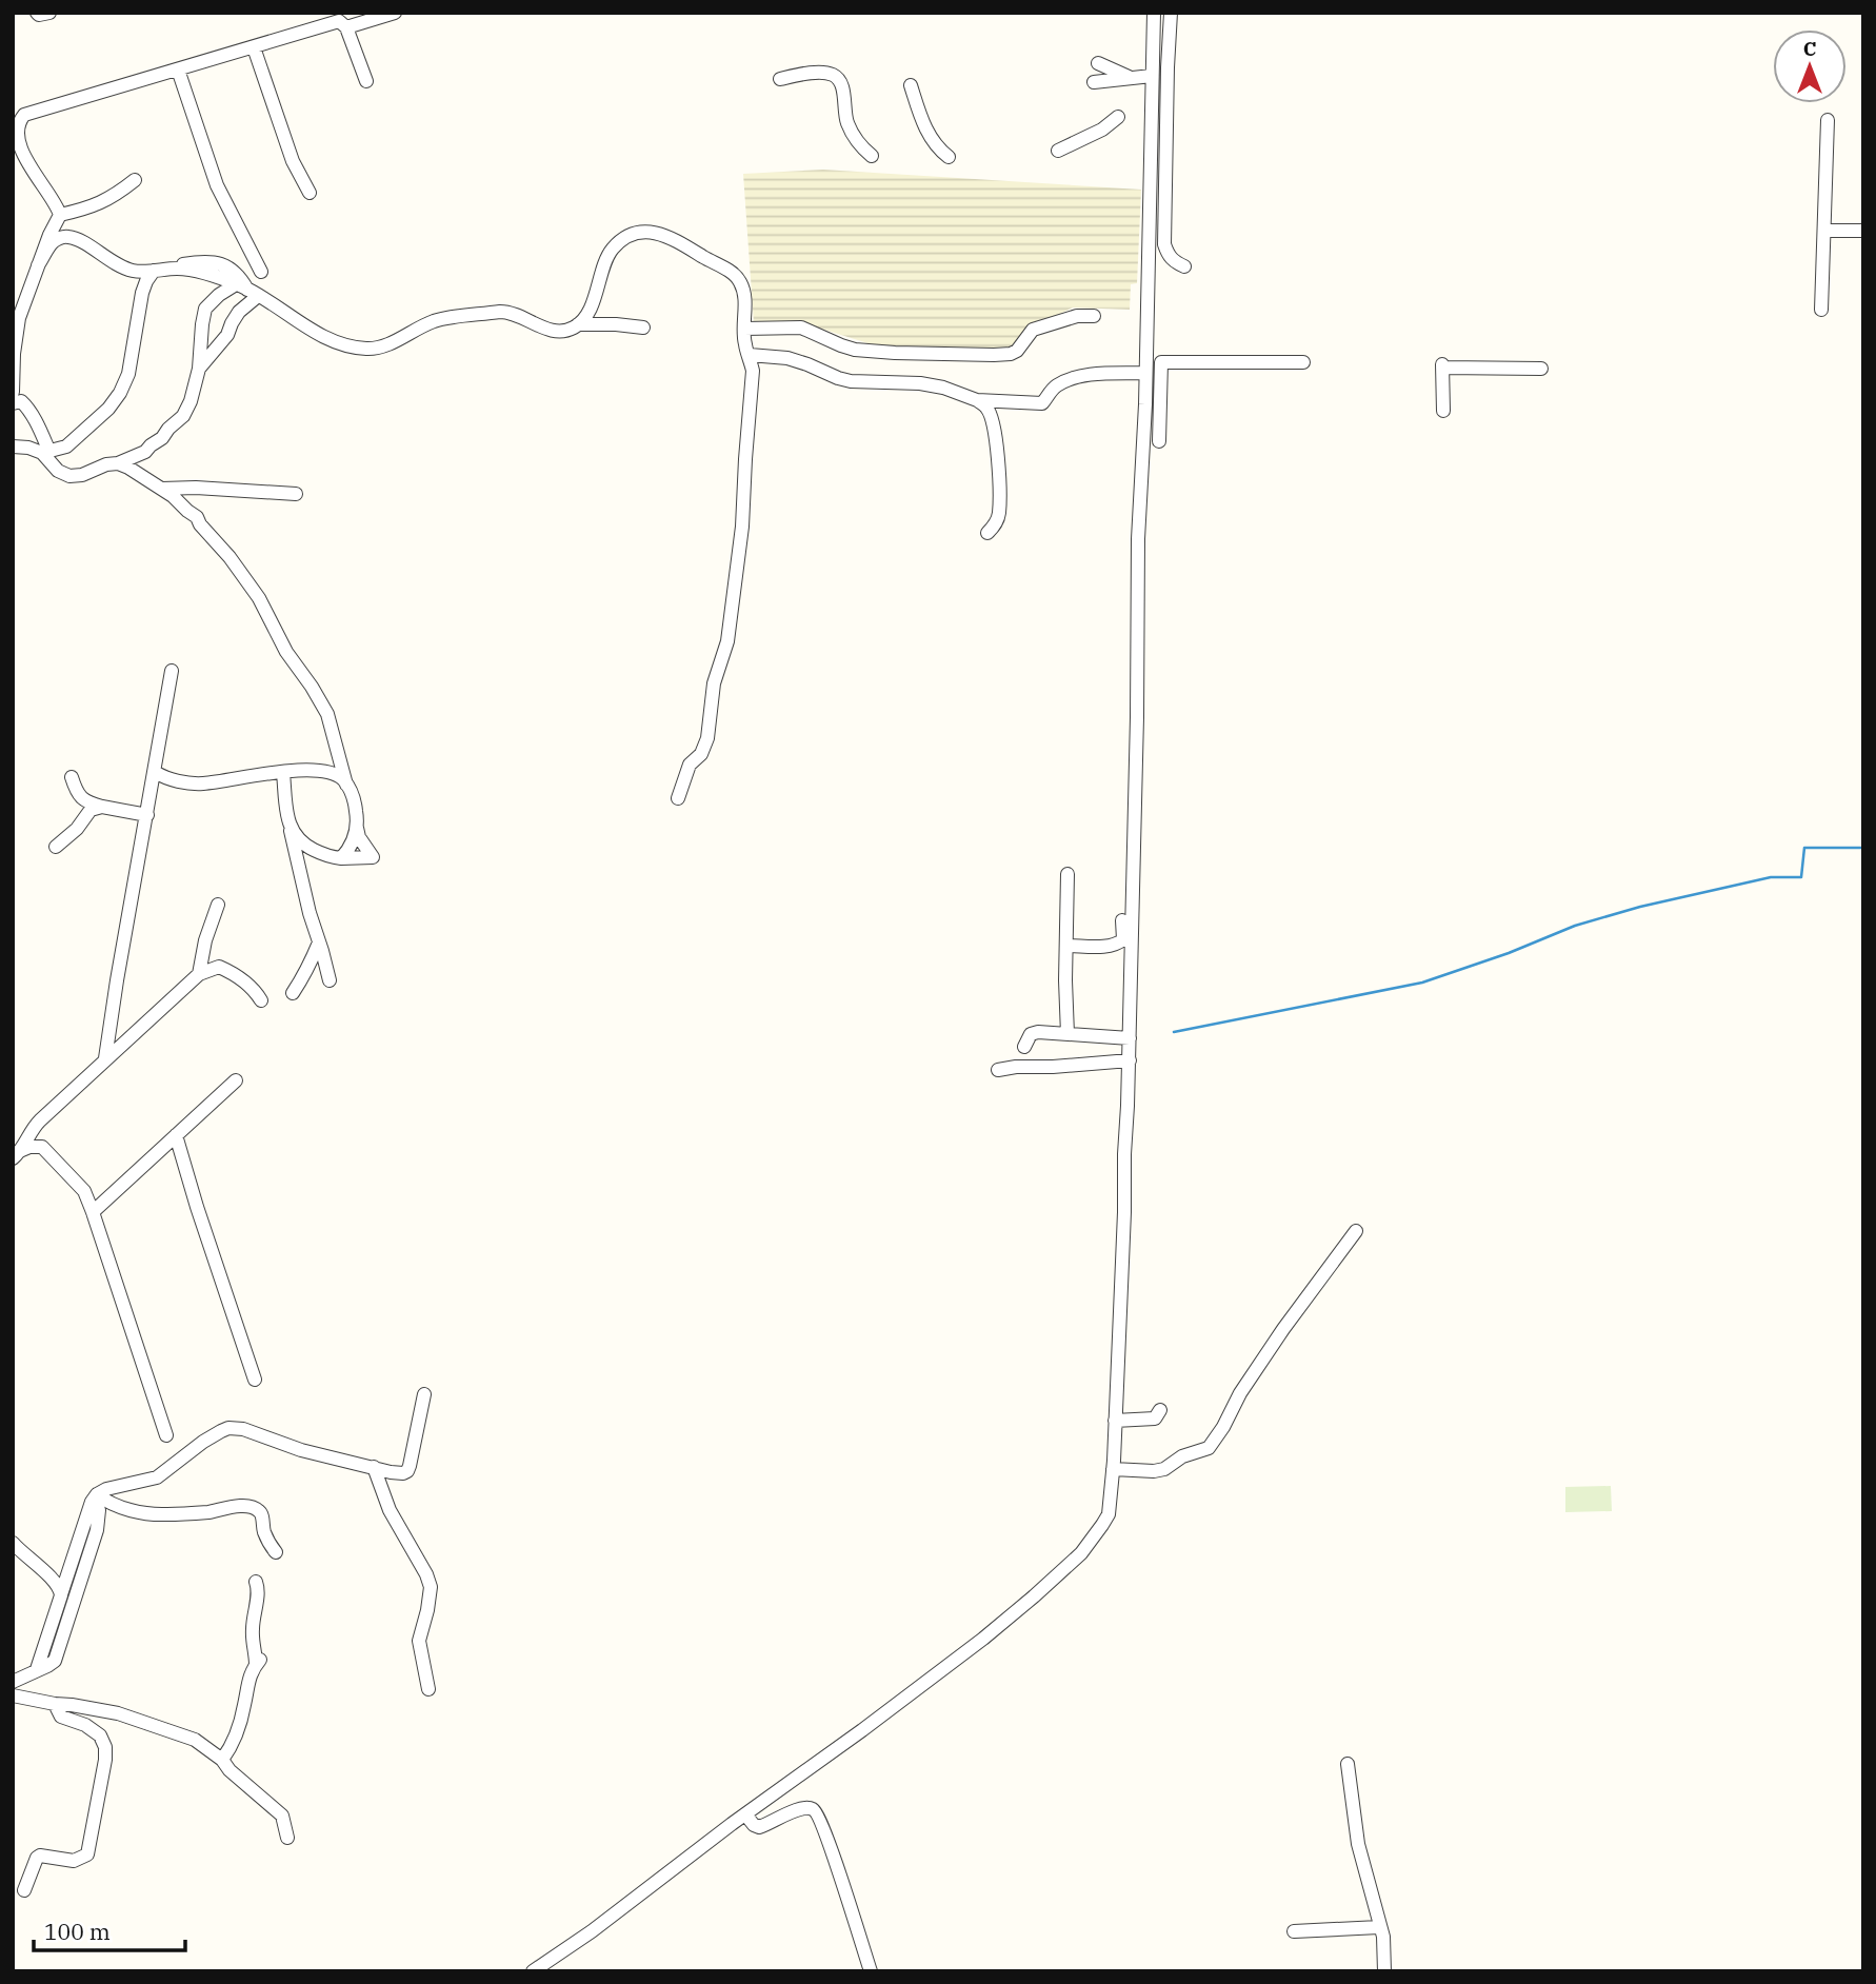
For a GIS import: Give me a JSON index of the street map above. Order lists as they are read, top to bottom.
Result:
{
  "scale_bar": "100 m",
  "north": "top"
}
